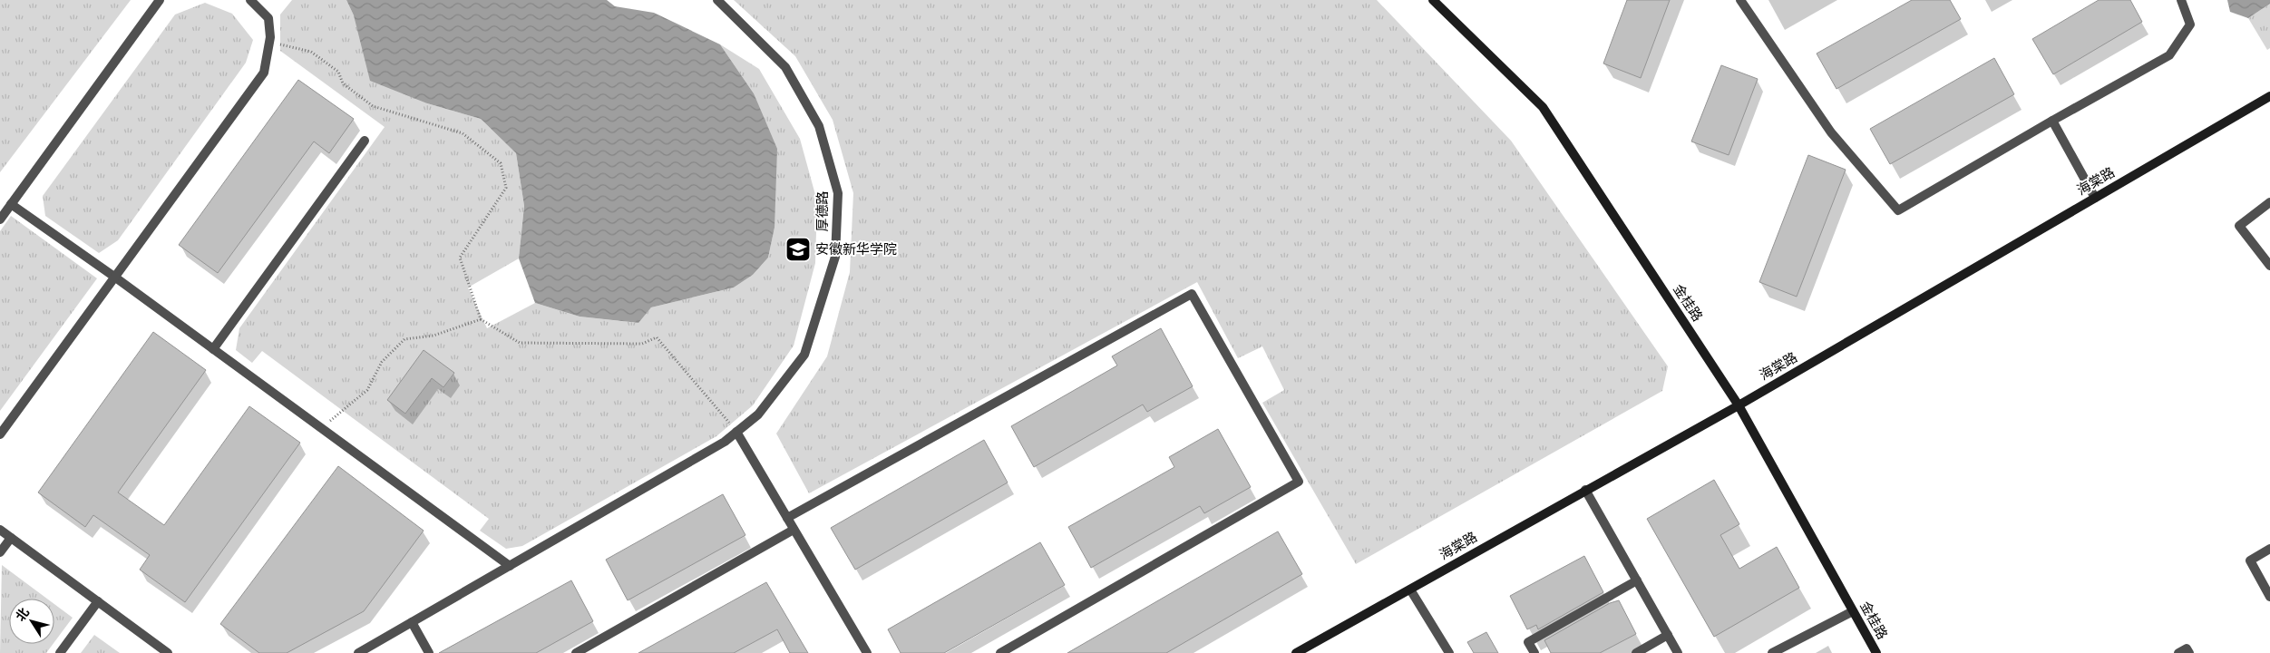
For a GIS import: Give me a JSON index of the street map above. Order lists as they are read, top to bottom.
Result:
{
  "streets": {
    "street": ["海棠路", "金桂路"],
    "lane": ["厚德路"]
  },
  "crossings": [
    ["海棠路", "金桂路"]
  ],
  "places": {
    "school or university": ["安徽新华学院"]
  },
  "north": "top left"
}
